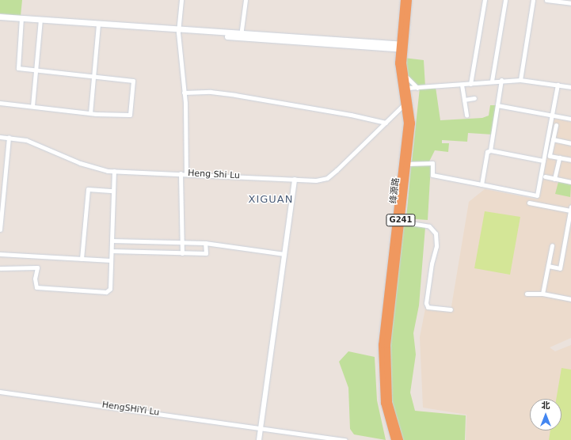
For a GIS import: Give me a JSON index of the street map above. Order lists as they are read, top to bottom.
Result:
{
  "streets": {
    "highway": ["绛源路", "G241"],
    "street": ["Heng Shi Lu", "HengSHiYi Lu"]
  },
  "crossings": [
    ["Heng Shi Lu", "绛源路"]
  ],
  "districts": ["XIGUAN"],
  "north": "top"
}
